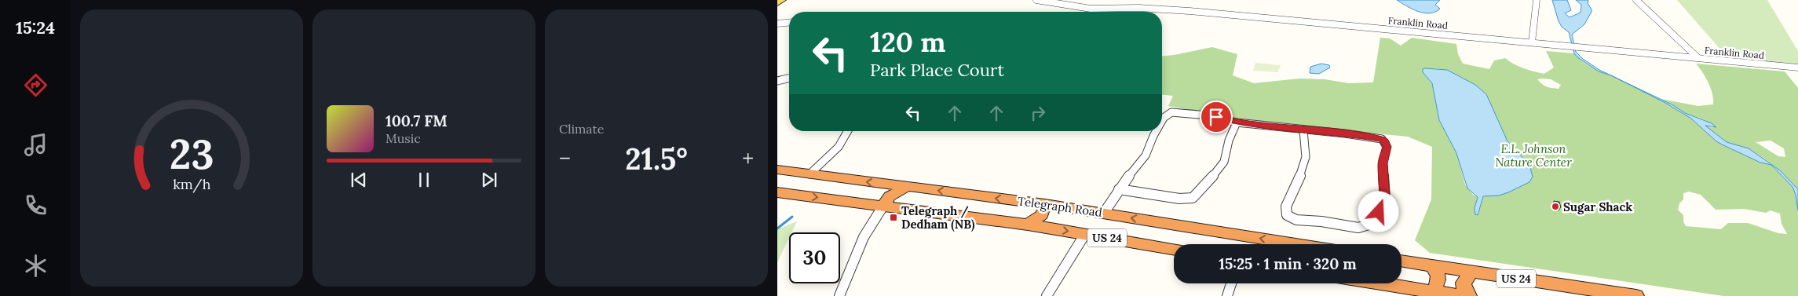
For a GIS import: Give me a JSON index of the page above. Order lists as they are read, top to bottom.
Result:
{
  "streets": {
    "highway": ["Telegraph Road", "US 24"],
    "street": ["Franklin Road"]
  },
  "parks": ["E.L. Johnson Nature Center"],
  "places": {
    "other": ["Sugar Shack"],
    "transit": ["Telegraph / Dedham (NB)"]
  },
  "page": {
    "tabs": "15:24",
    "tile": "Climate",
    "turn": ["120 m", "Park Place Court"],
    "song": ["100.7 FM", "Music"],
    "heat": ["−", "21.5°", "+"],
    "limit": "30",
    "trip": "15:25 · 1 min · 320 m",
    "gauge": ["23", "km/h"]
  }
}
